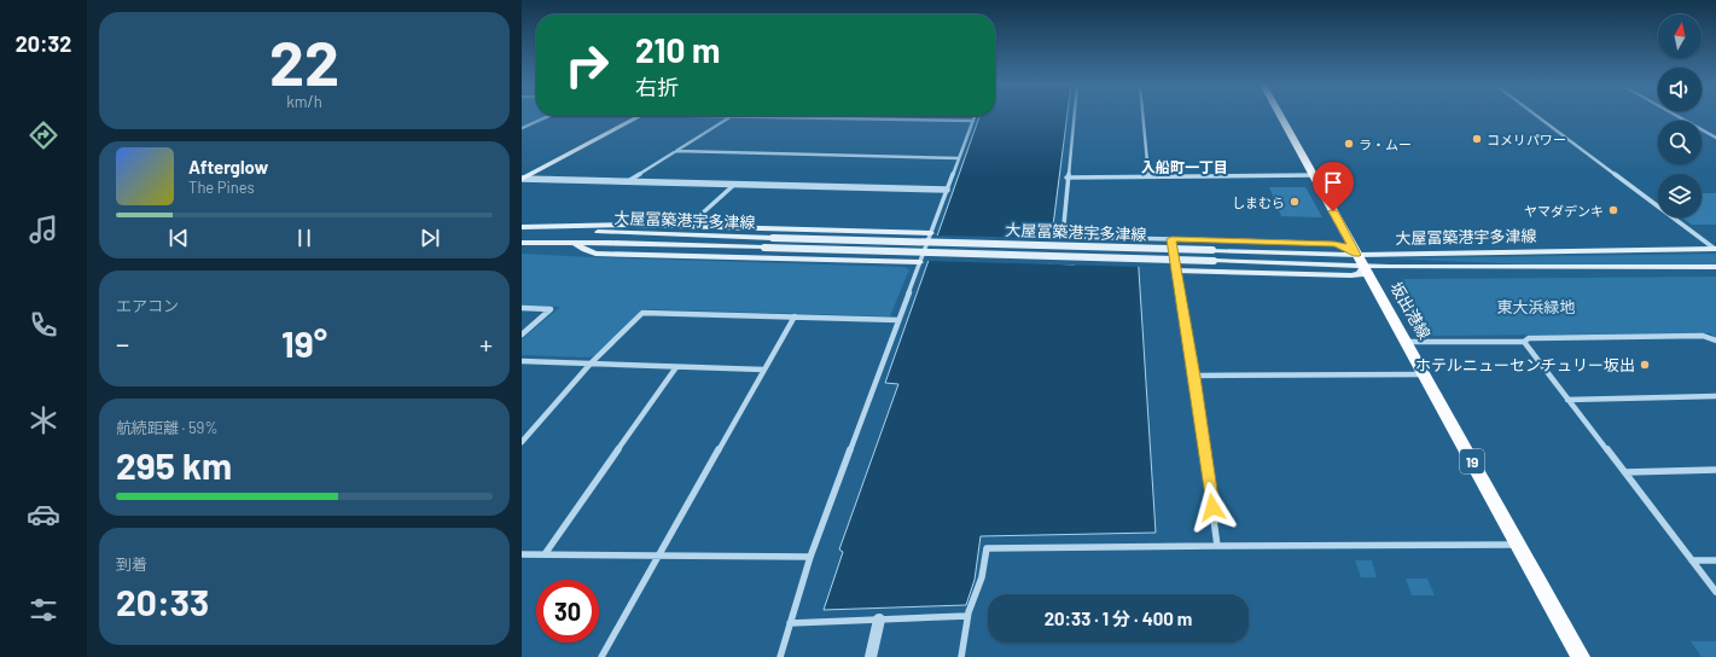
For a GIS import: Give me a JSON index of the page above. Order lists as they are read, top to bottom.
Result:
{
  "streets": {
    "main road": ["大屋冨築港宇多津線", "坂出港線", "19"]
  },
  "crossings": [
    ["大屋冨築港宇多津線", "坂出港線"]
  ],
  "districts": ["入船町一丁目"],
  "parks": ["東大浜緑地"],
  "places": [
    "コメリパワー",
    "ラ・ムー",
    "しまむら",
    "ヤマダデンキ",
    "ホテルニューセンチュリー坂出"
  ],
  "north": "top",
  "page": {
    "tabs": "20:32",
    "tile": [
      ["22", "km/h"],
      "エアコン",
      ["航続距離 · 59%", "295 km"],
      ["到着", "20:33"]
    ],
    "turn": ["210 m", "右折"],
    "song": ["Afterglow", "The Pines"],
    "heat": ["−", "19°", "+"],
    "limit": "30",
    "trip": "20:33 · 1 分 · 400 m"
  }
}
